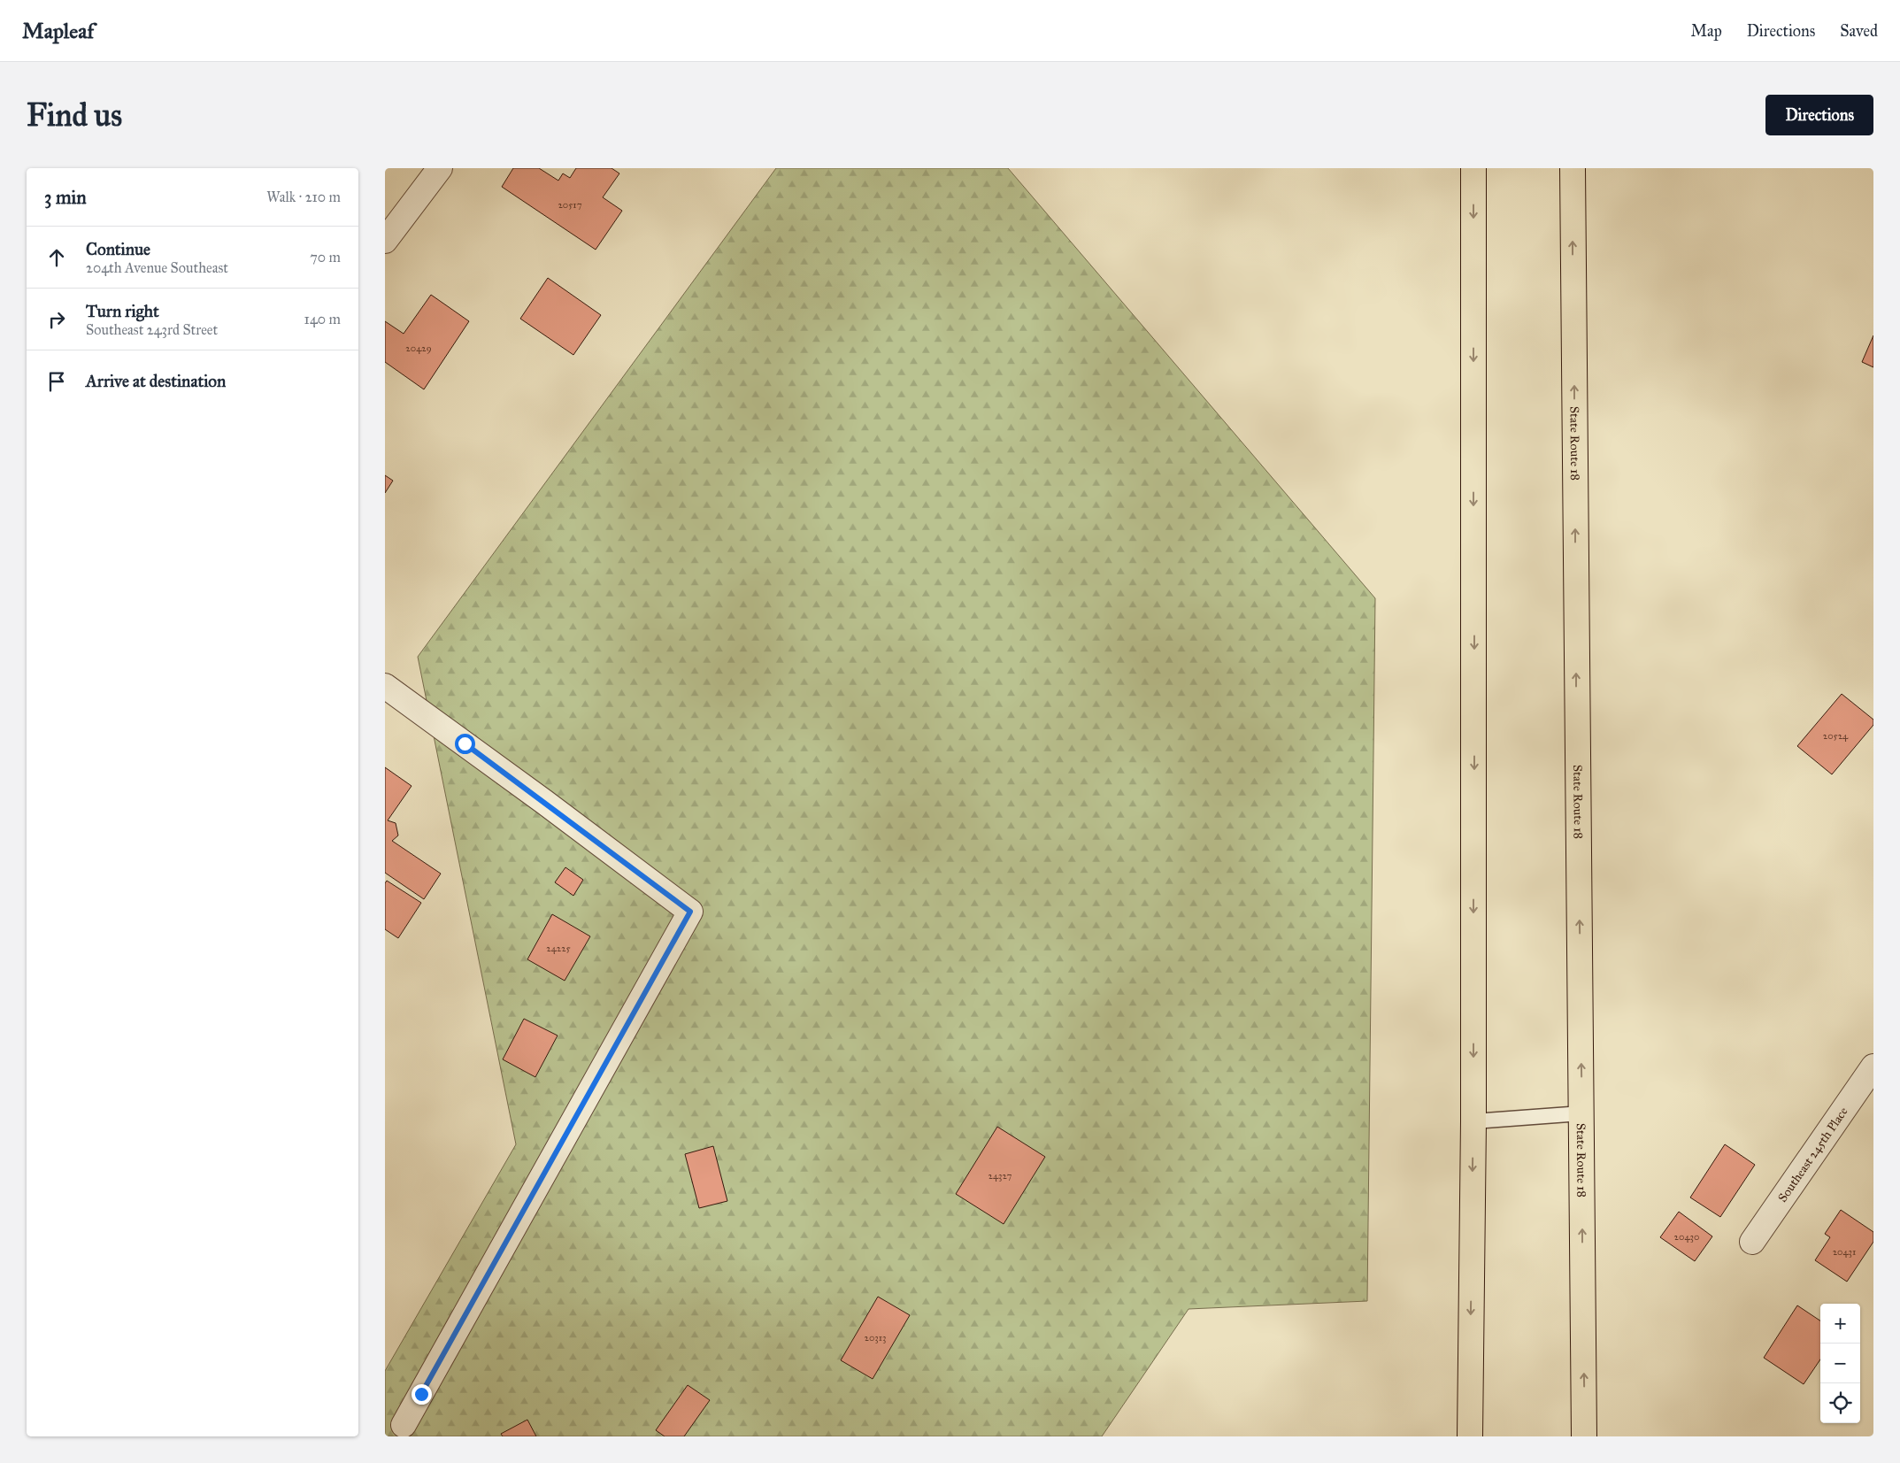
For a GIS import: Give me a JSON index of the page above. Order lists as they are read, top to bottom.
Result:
{
  "streets": {
    "highway": ["State Route 18"],
    "street": ["Southeast 245th Place"]
  },
  "house_numbers": [
    "20517",
    "20429",
    "20524",
    "24225",
    "24327",
    "20430",
    "20431",
    "20313"
  ],
  "page": {
    "header": "Mapleaf",
    "nav": ["Map", "Directions", "Saved"],
    "buttons": "Directions",
    "title": "Find us",
    "heading": ["3 min", "Walk · 210 m"],
    "list": [
      ["Continue", "204th Avenue Southeast", "70 m"],
      ["Turn right", "Southeast 243rd Street", "140 m"],
      "Arrive at destination"
    ],
    "map_buttons": ["+", "−"]
  }
}
